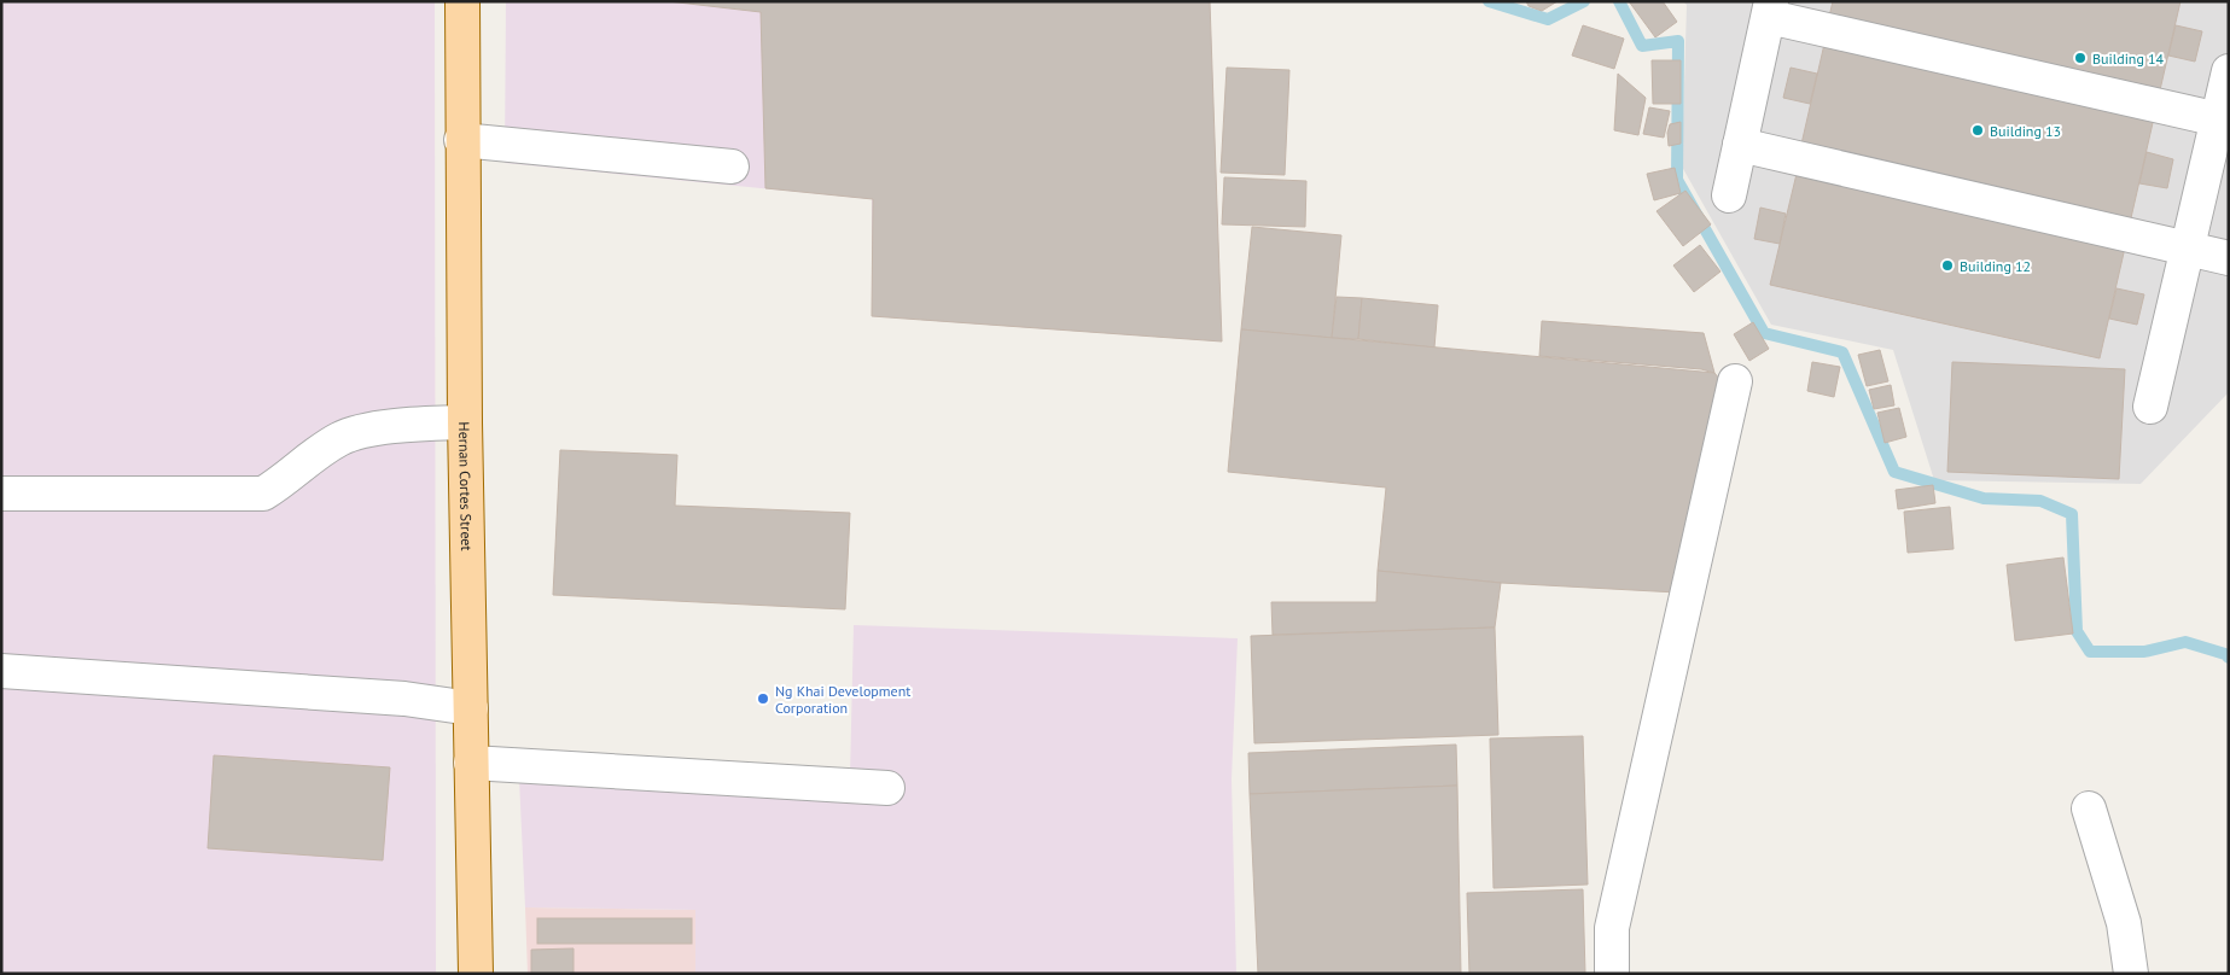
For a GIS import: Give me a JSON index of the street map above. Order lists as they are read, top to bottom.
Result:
{
  "streets": {
    "main road": ["Hernan Cortes Street"]
  },
  "places": [
    "Building 14",
    "Building 13",
    "Building 12",
    "Ng Khai Development Corporation"
  ]
}
